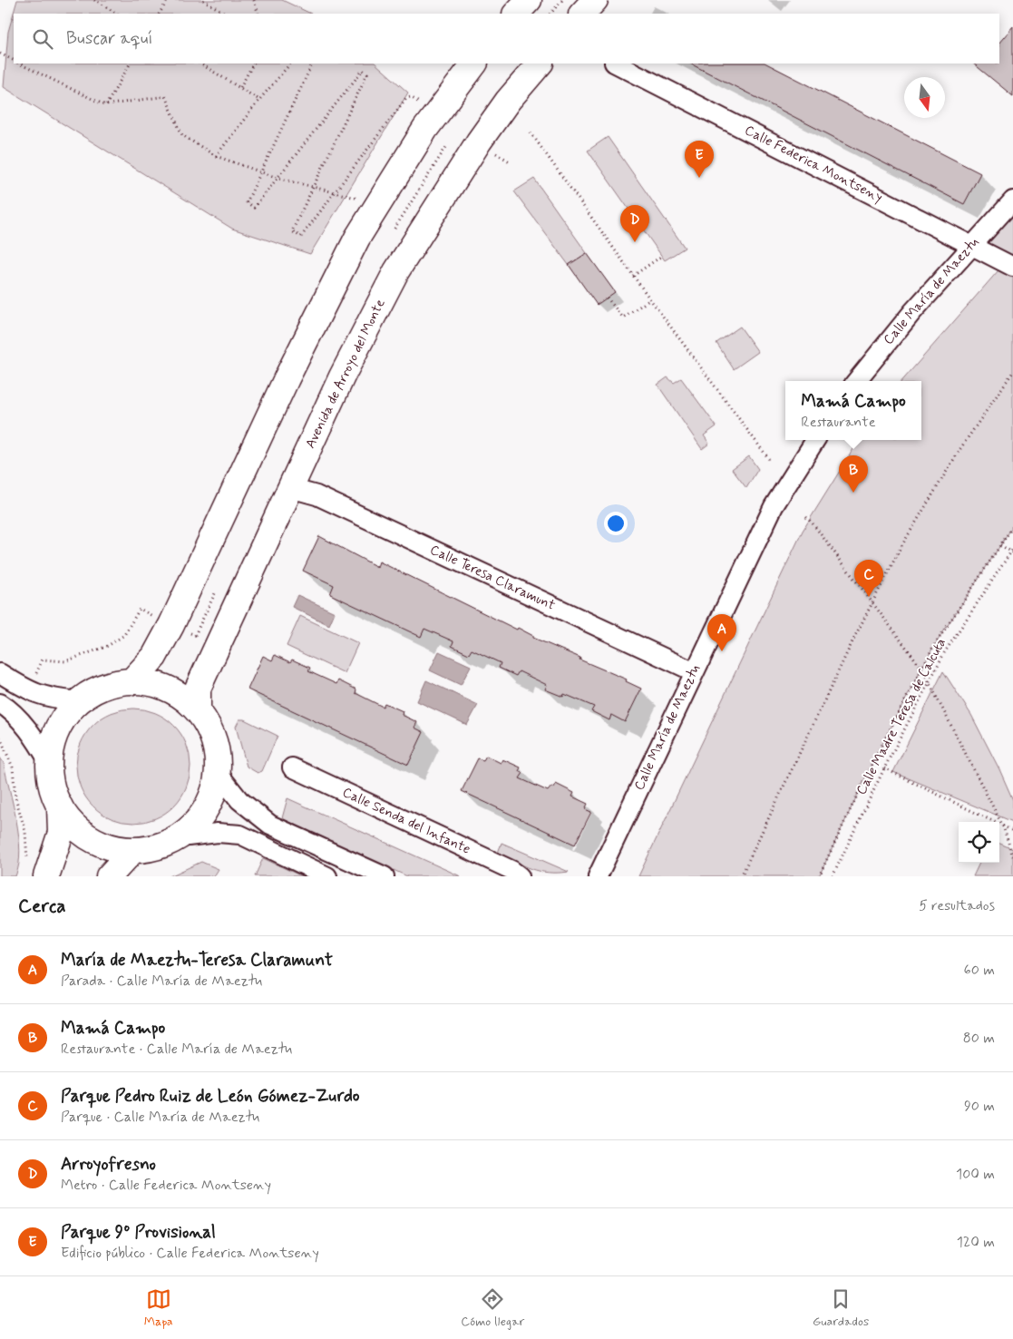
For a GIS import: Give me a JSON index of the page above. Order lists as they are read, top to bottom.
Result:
{
  "streets": {
    "street": [
      "Calle Federica Montseny",
      "Calle María de Maeztu",
      "Avenida de Arroyo del Monte",
      "Calle Teresa Claramunt",
      "Calle Senda del Infante"
    ],
    "path": ["Calle Madre Teresa de Calcuta"]
  },
  "crossings": [
    ["Calle Federica Montseny", "Calle María de Maeztu"],
    ["Calle María de Maeztu", "Calle Teresa Claramunt"],
    ["Avenida de Arroyo del Monte", "Calle Teresa Claramunt"]
  ],
  "north": "bottom",
  "page": {
    "search": "Buscar aquí",
    "pins": [
      "E",
      "D",
      "B",
      "C",
      "A"
    ],
    "popup": ["Mamá Campo", "Restaurante"],
    "heading": ["Cerca", "5 resultados"],
    "list": [
      {
        "mark": "A",
        "name": "María de Maeztu-Teresa Claramunt",
        "note": "Parada · Calle María de Maeztu",
        "value": "60 m"
      },
      {
        "mark": "B",
        "name": "Mamá Campo",
        "note": "Restaurante · Calle María de Maeztu",
        "value": "80 m"
      },
      {
        "mark": "C",
        "name": "Parque Pedro Ruiz de León Gómez-Zurdo",
        "note": "Parque · Calle María de Maeztu",
        "value": "90 m"
      },
      {
        "mark": "D",
        "name": "Arroyofresno",
        "note": "Metro · Calle Federica Montseny",
        "value": "100 m"
      },
      {
        "mark": "E",
        "name": "Parque 9º Provisional",
        "note": "Edificio público · Calle Federica Montseny",
        "value": "120 m"
      }
    ],
    "nav": ["Mapa", "Cómo llegar", "Guardados"]
  }
}
